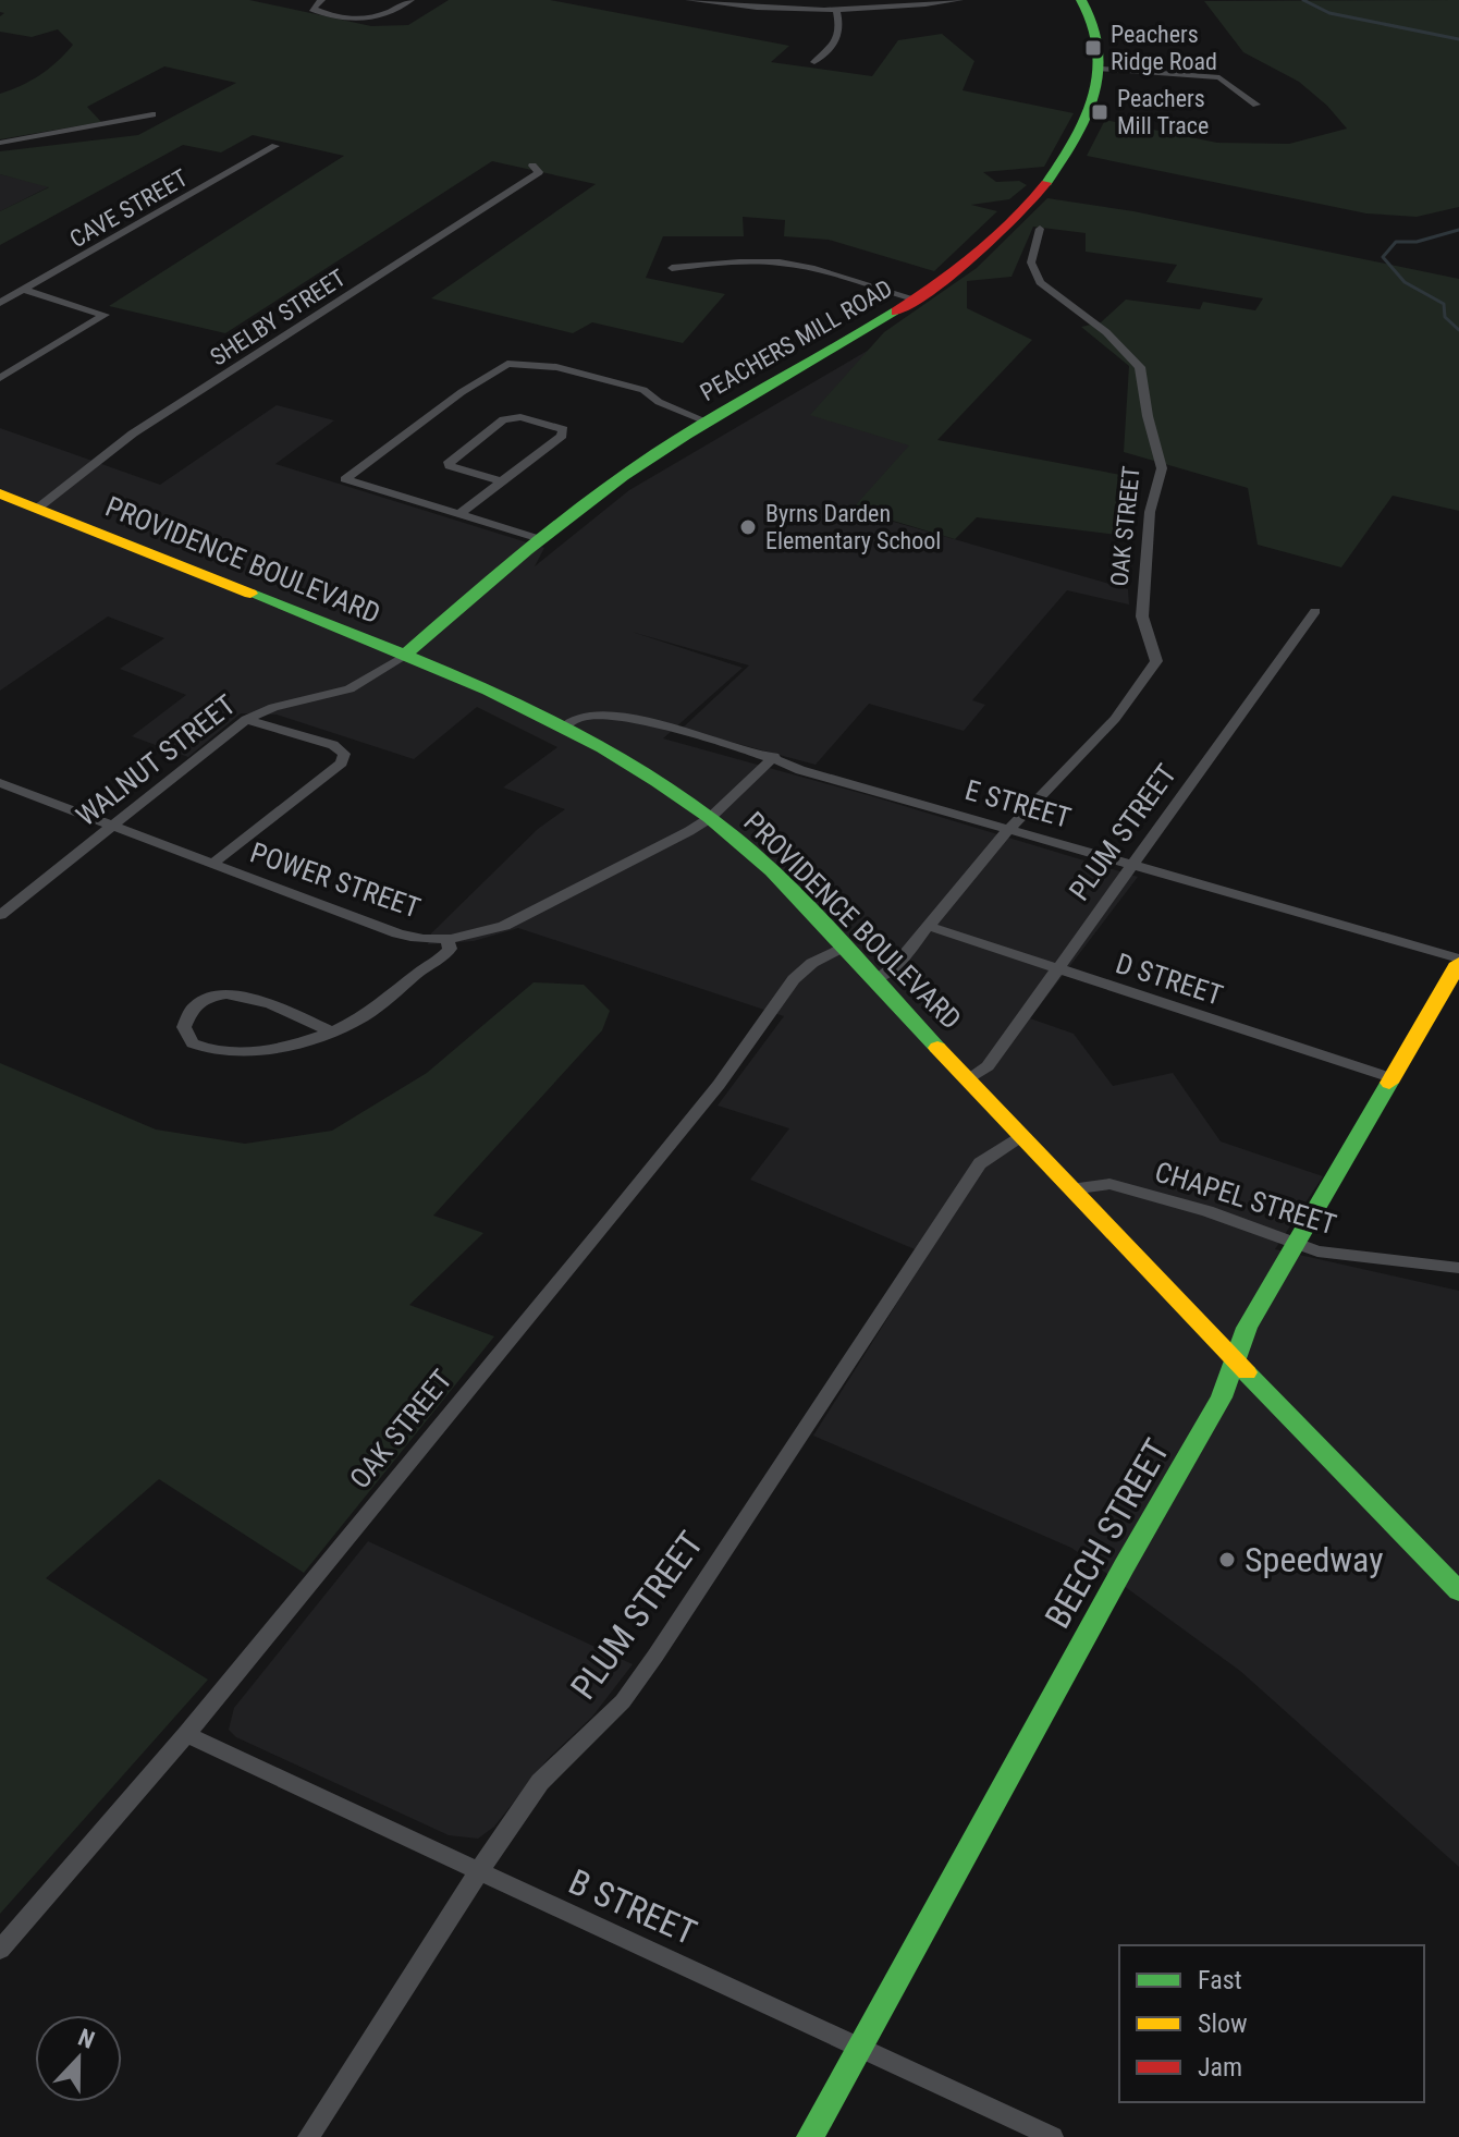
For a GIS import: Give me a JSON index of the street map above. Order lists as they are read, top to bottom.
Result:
{
  "streets": {
    "main road": ["PEACHERS MILL ROAD", "PROVIDENCE BOULEVARD", "BEECH STREET"],
    "street": [
      "CAVE STREET",
      "SHELBY STREET",
      "OAK STREET",
      "WALNUT STREET",
      "E STREET",
      "PLUM STREET",
      "POWER STREET",
      "D STREET",
      "CHAPEL STREET",
      "B STREET"
    ]
  },
  "crossings": [
    ["SHELBY STREET", "PROVIDENCE BOULEVARD"],
    ["PEACHERS MILL ROAD", "PROVIDENCE BOULEVARD"],
    ["PEACHERS MILL ROAD", "WALNUT STREET"],
    ["OAK STREET", "PROVIDENCE BOULEVARD"],
    ["OAK STREET", "E STREET"],
    ["OAK STREET", "D STREET"],
    ["OAK STREET", "B STREET"],
    ["PROVIDENCE BOULEVARD", "WALNUT STREET"],
    ["PROVIDENCE BOULEVARD", "E STREET"],
    ["PROVIDENCE BOULEVARD", "PLUM STREET"],
    ["PROVIDENCE BOULEVARD", "POWER STREET"],
    ["PROVIDENCE BOULEVARD", "CHAPEL STREET"],
    ["PROVIDENCE BOULEVARD", "BEECH STREET"],
    ["WALNUT STREET", "POWER STREET"],
    ["E STREET", "PLUM STREET"],
    ["E STREET", "POWER STREET"],
    ["E STREET", "BEECH STREET"],
    ["PLUM STREET", "D STREET"],
    ["PLUM STREET", "B STREET"],
    ["D STREET", "BEECH STREET"],
    ["CHAPEL STREET", "BEECH STREET"],
    ["BEECH STREET", "B STREET"]
  ],
  "places": {
    "transit": ["Peachers Ridge Road", "Peachers Mill Trace"],
    "other": ["Byrns Darden Elementary School", "Speedway"]
  },
  "legend": ["Fast", "Slow", "Jam"],
  "north": "top"
}
